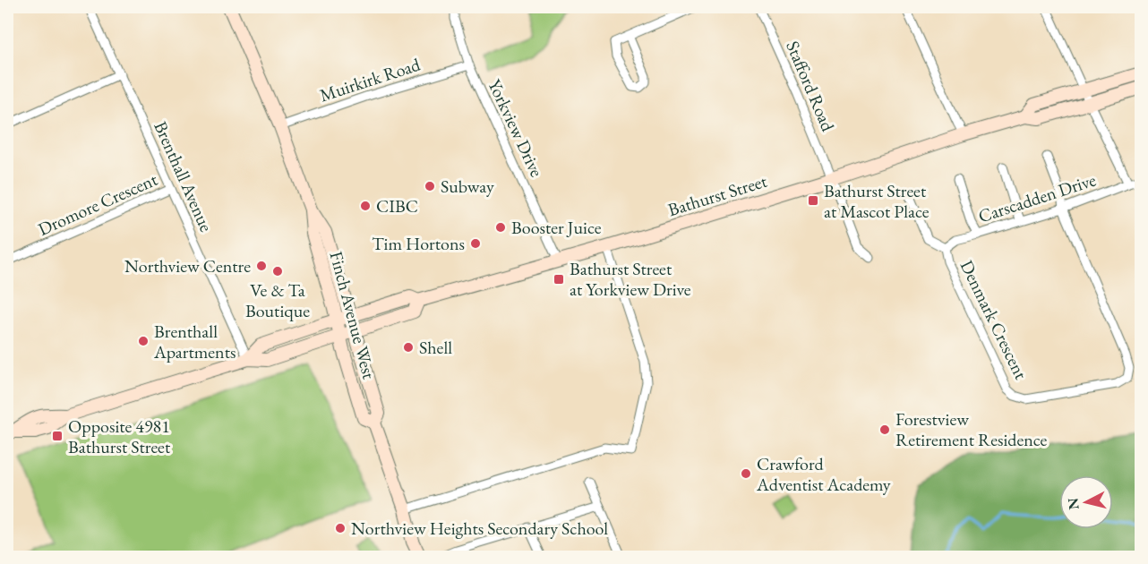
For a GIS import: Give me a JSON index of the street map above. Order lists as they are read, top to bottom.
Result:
{
  "streets": {
    "main road": ["Bathurst Street", "Finch Avenue West"],
    "street": [
      "Muirkirk Road",
      "Stafford Road",
      "Yorkview Drive",
      "Brenthall Avenue",
      "Carscadden Drive",
      "Dromore Crescent",
      "Denmark Crescent"
    ]
  },
  "crossings": [
    ["Muirkirk Road", "Yorkview Drive"],
    ["Muirkirk Road", "Finch Avenue West"],
    ["Stafford Road", "Bathurst Street"],
    ["Yorkview Drive", "Bathurst Street"],
    ["Brenthall Avenue", "Bathurst Street"],
    ["Brenthall Avenue", "Dromore Crescent"],
    ["Bathurst Street", "Finch Avenue West"],
    ["Carscadden Drive", "Denmark Crescent"]
  ],
  "places": {
    "other": [
      "Subway",
      "CIBC",
      "Booster Juice",
      "Tim Hortons",
      "Northview Centre",
      "Ve & Ta Boutique",
      "Brenthall Apartments",
      "Shell",
      "Forestview Retirement Residence",
      "Crawford Adventist Academy",
      "Northview Heights Secondary School"
    ],
    "transit": ["Bathurst Street at Mascot Place", "Bathurst Street at Yorkview Drive", "Opposite 4981 Bathurst Street"]
  },
  "north": "left"
}
